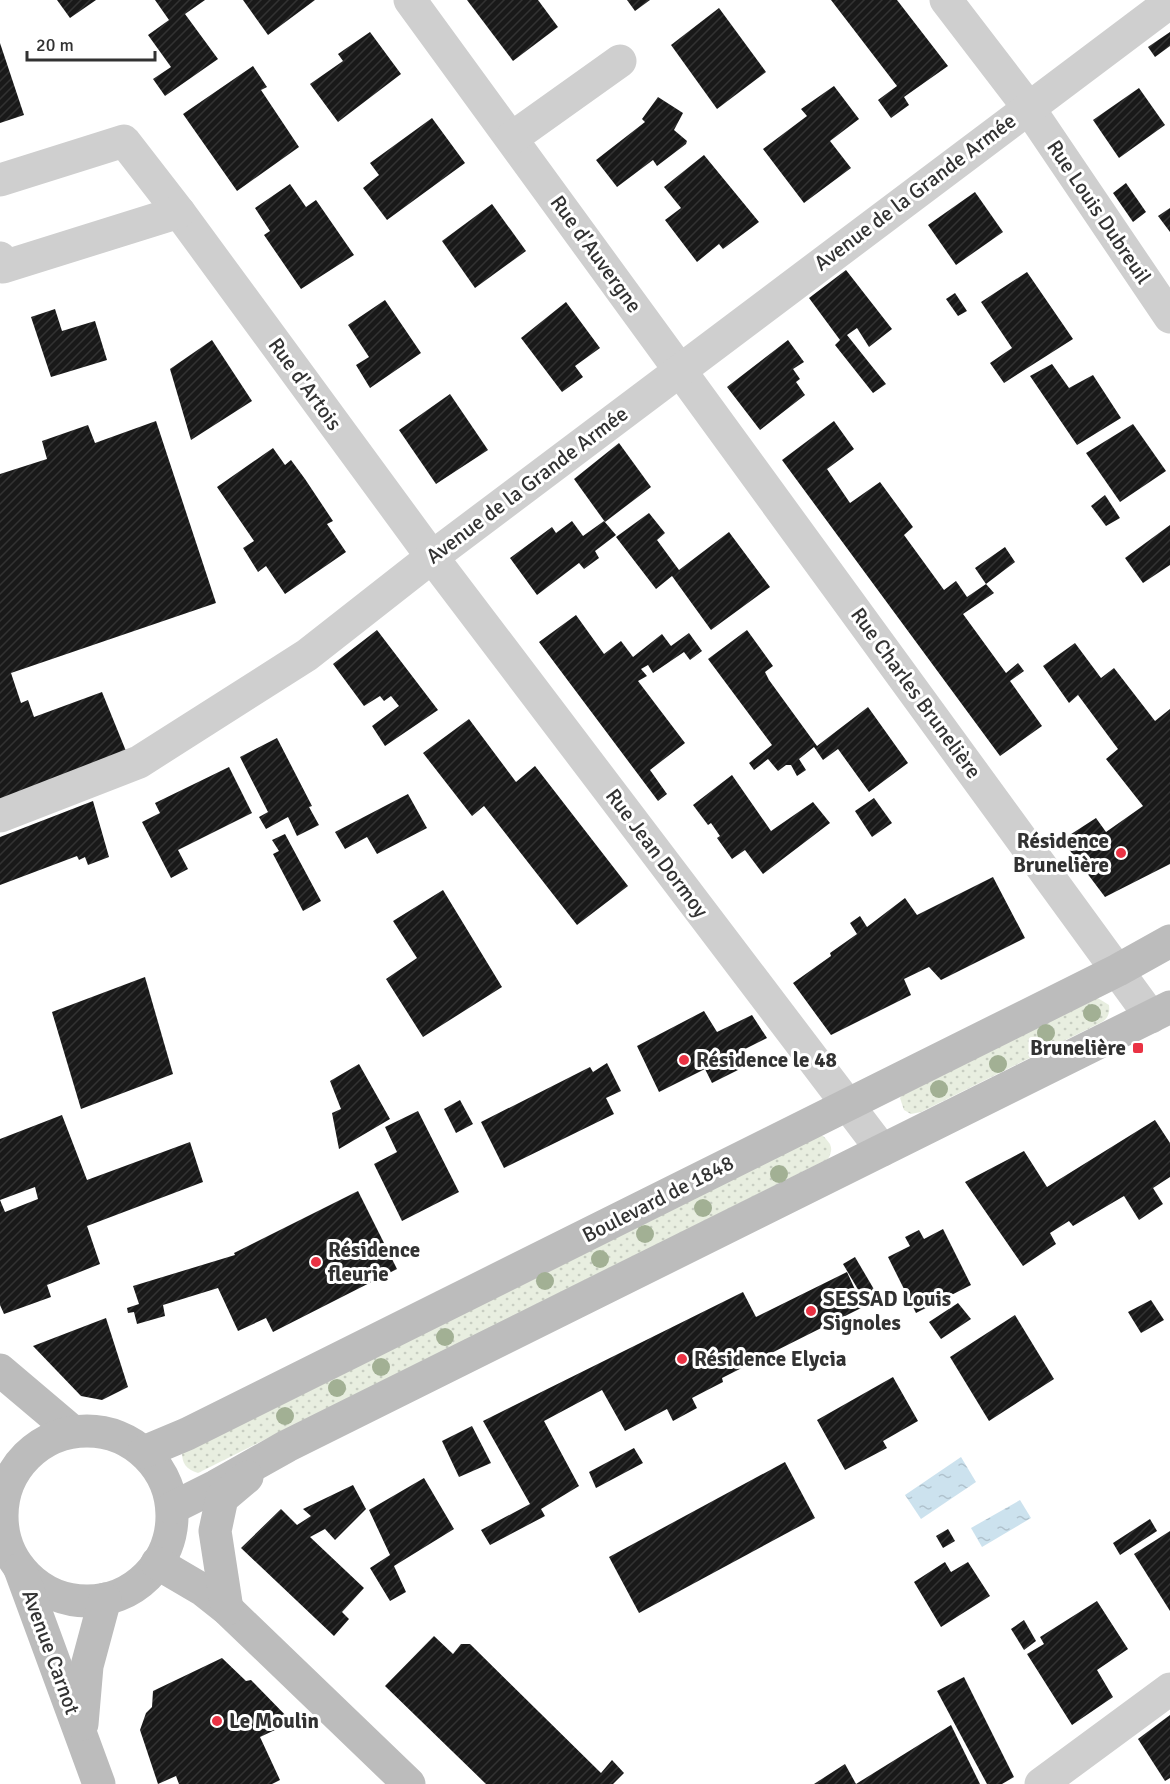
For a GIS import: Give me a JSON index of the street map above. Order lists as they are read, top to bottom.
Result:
{
  "streets": {
    "street": [
      "Avenue de la Grande Armée",
      "Rue Louis Dubreuil",
      "Rue d'Auvergne",
      "Rue d'Artois",
      "Rue Charles Brunelière",
      "Rue Jean Dormoy",
      "Boulevard de 1848",
      "Avenue Carnot"
    ]
  },
  "crossings": [
    ["Avenue de la Grande Armée", "Rue Louis Dubreuil"],
    ["Avenue de la Grande Armée", "Rue d'Auvergne"],
    ["Avenue de la Grande Armée", "Rue d'Artois"],
    ["Avenue de la Grande Armée", "Rue Charles Brunelière"],
    ["Avenue de la Grande Armée", "Rue Jean Dormoy"],
    ["Rue d'Auvergne", "Rue Charles Brunelière"],
    ["Rue d'Artois", "Rue Jean Dormoy"],
    ["Rue Charles Brunelière", "Boulevard de 1848"],
    ["Rue Jean Dormoy", "Boulevard de 1848"],
    ["Boulevard de 1848", "Avenue Carnot"]
  ],
  "places": {
    "other": [
      "Résidence Brunelière",
      "Résidence le 48",
      "Résidence fleurie",
      "SESSAD Louis Signoles",
      "Résidence Elycia",
      "Le Moulin"
    ],
    "transit": ["Brunelière"]
  },
  "scale_bar": "20 m"
}
